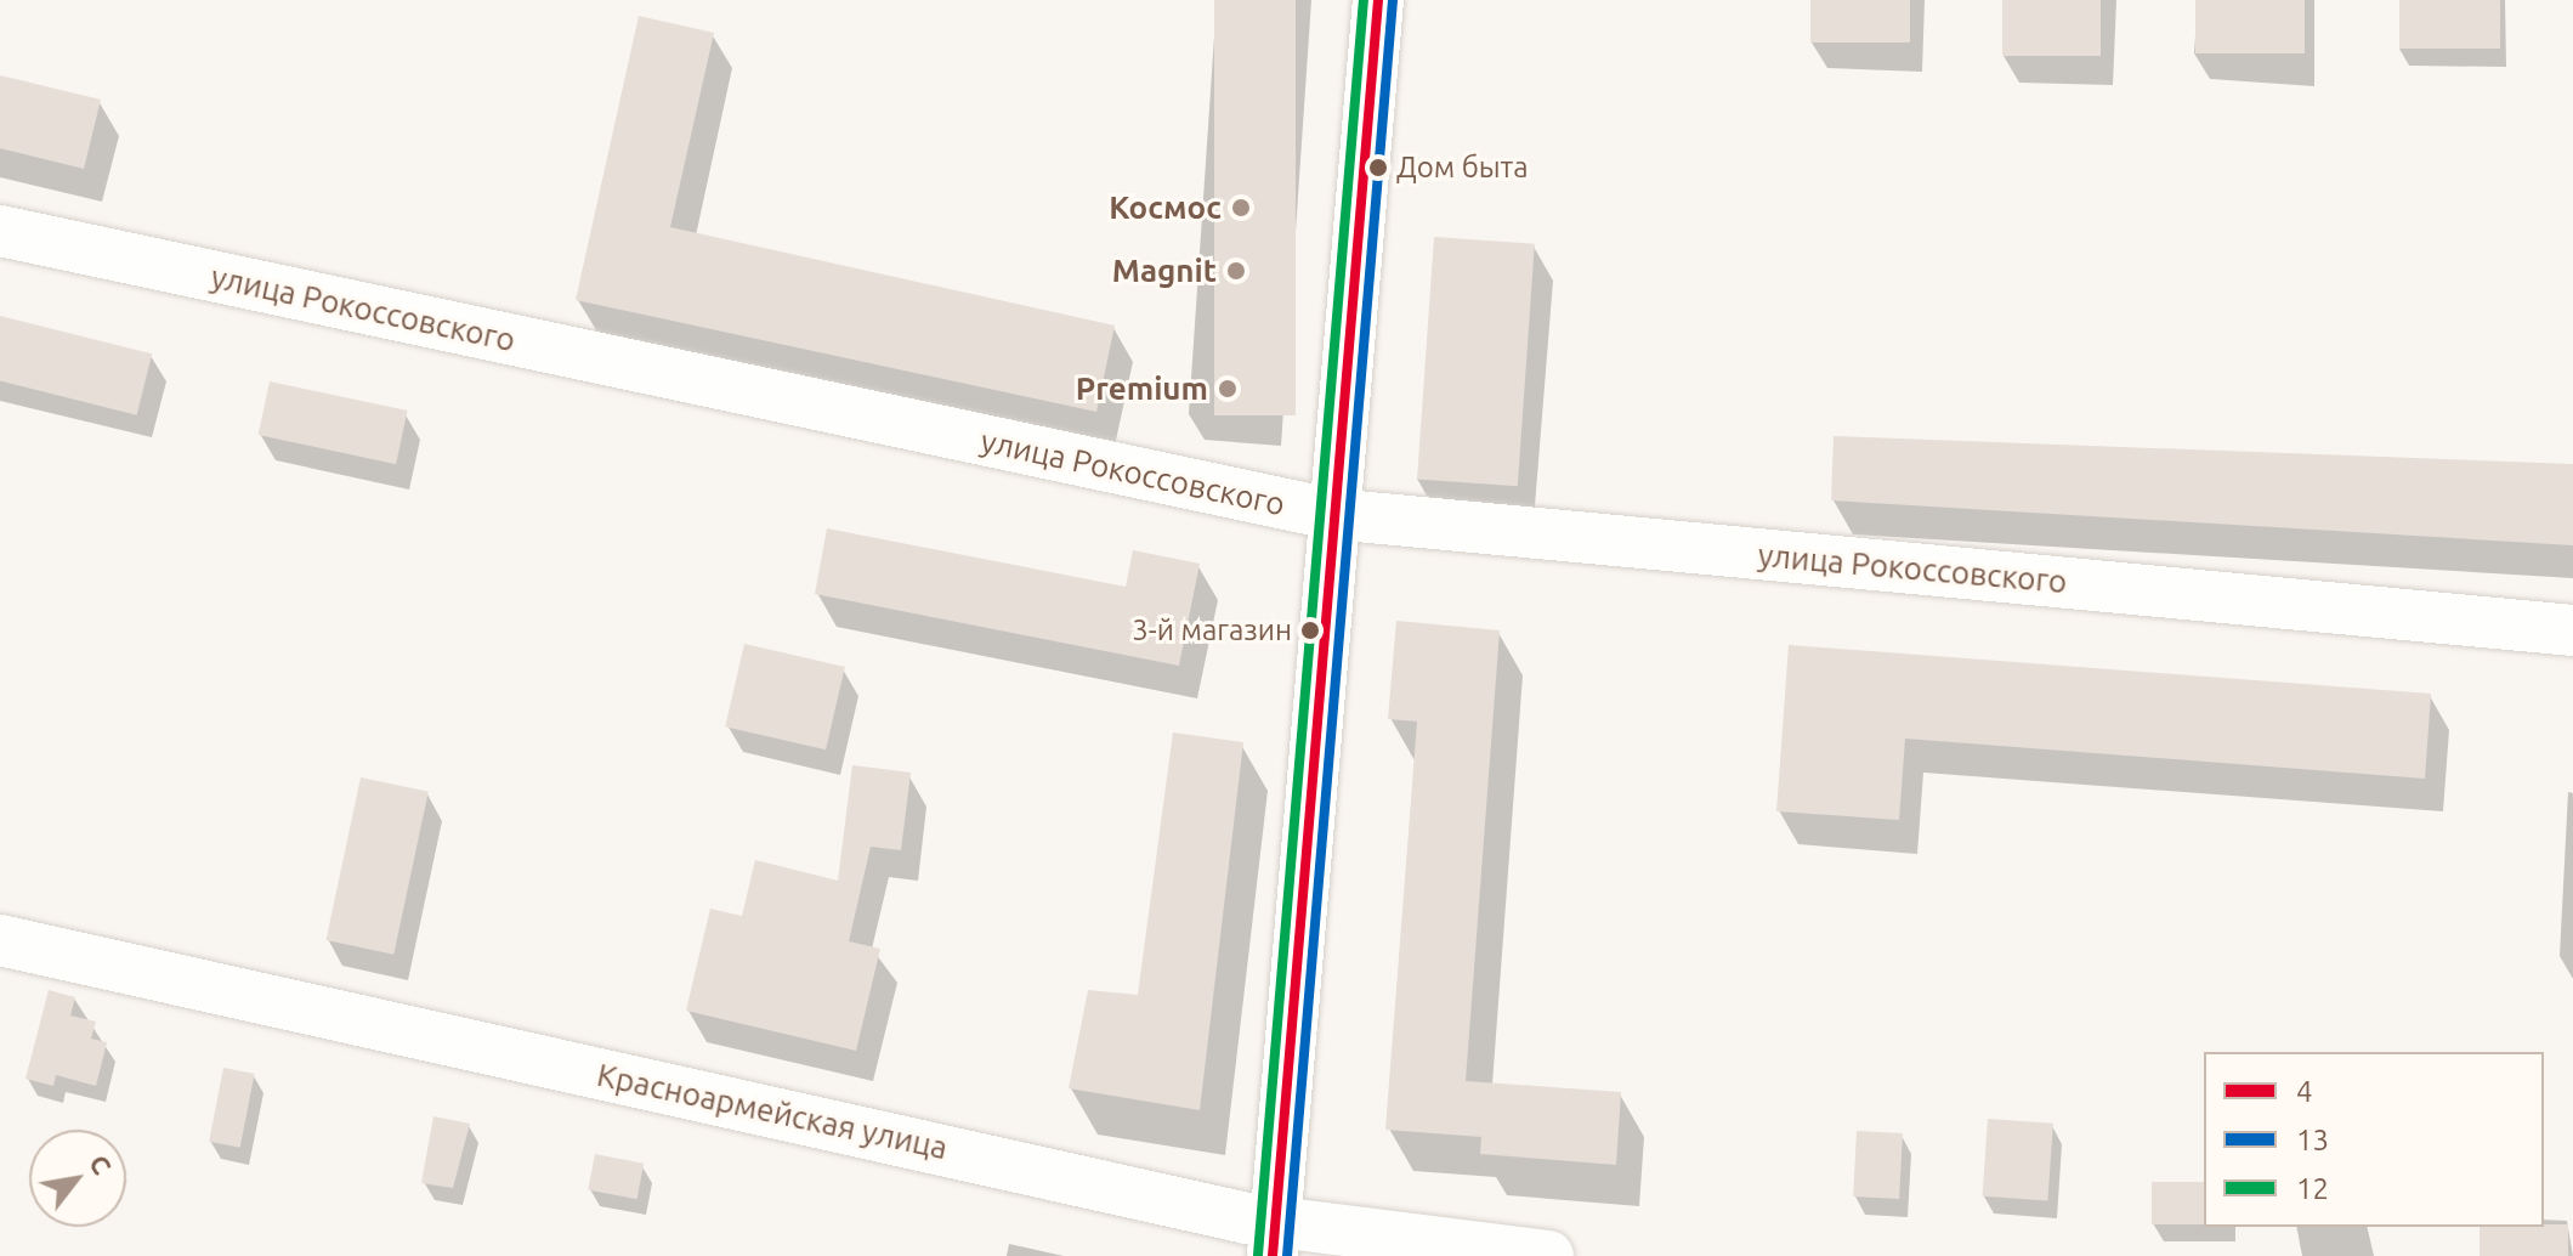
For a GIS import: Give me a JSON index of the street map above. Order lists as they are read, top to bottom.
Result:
{
  "streets": {
    "street": ["улица Рокоссовского", "Красноармейская улица"]
  },
  "places": [
    "Дом быта",
    "Космос",
    "Magnit",
    "Premium",
    "3-й магазин"
  ],
  "lines": ["transit line 4", "transit line 12", "transit line 13"],
  "legend": ["4", "13", "12"],
  "north": "top right"
}
